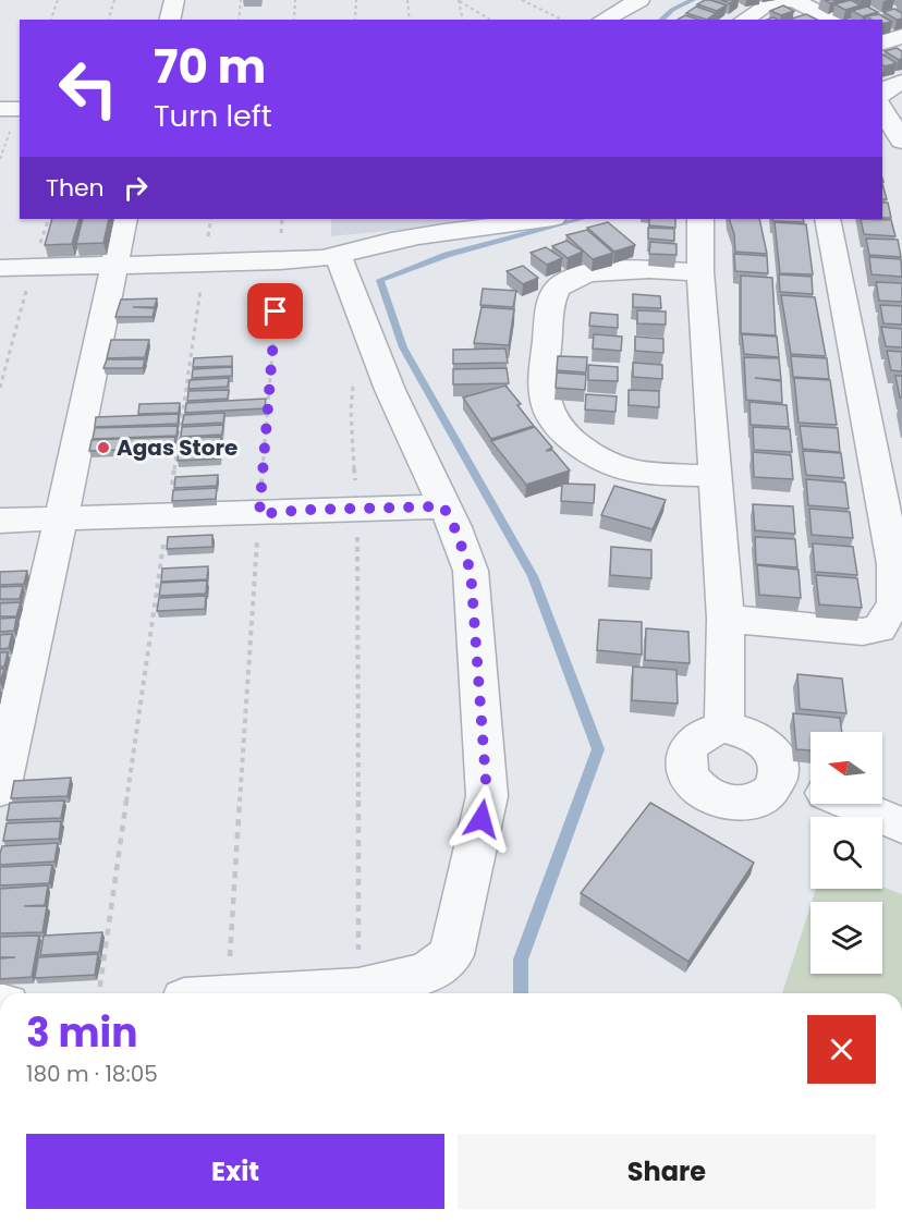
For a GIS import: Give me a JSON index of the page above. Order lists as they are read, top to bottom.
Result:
{
  "places": ["Agas Store"],
  "north": "left",
  "page": {
    "turn": ["70 m", "Turn left"],
    "then": "Then",
    "heading": ["3 min", "180 m · 18:05"],
    "buttons": ["Exit", "Share"]
  }
}
